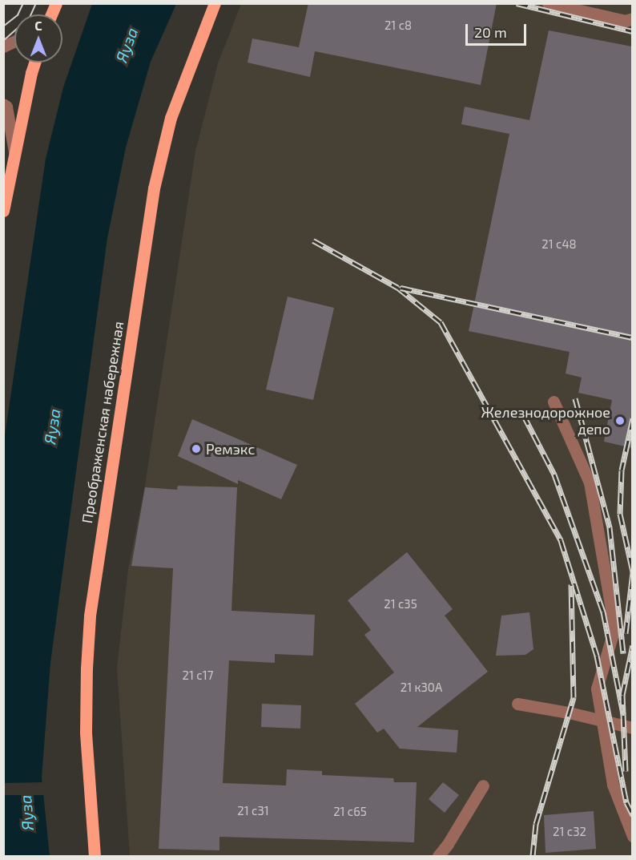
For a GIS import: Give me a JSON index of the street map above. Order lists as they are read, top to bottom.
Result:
{
  "streets": {
    "main road": ["Преображенская набережная"]
  },
  "water": ["Яуза"],
  "places": ["Железнодорожное депо", "Ремэкс"],
  "house_numbers": [
    "21 с8",
    "21 с48",
    "21 с35",
    "21 с17",
    "21 к30А",
    "21 с31",
    "21 с65",
    "21 с32"
  ],
  "scale_bar": "20 m",
  "north": "top"
}
